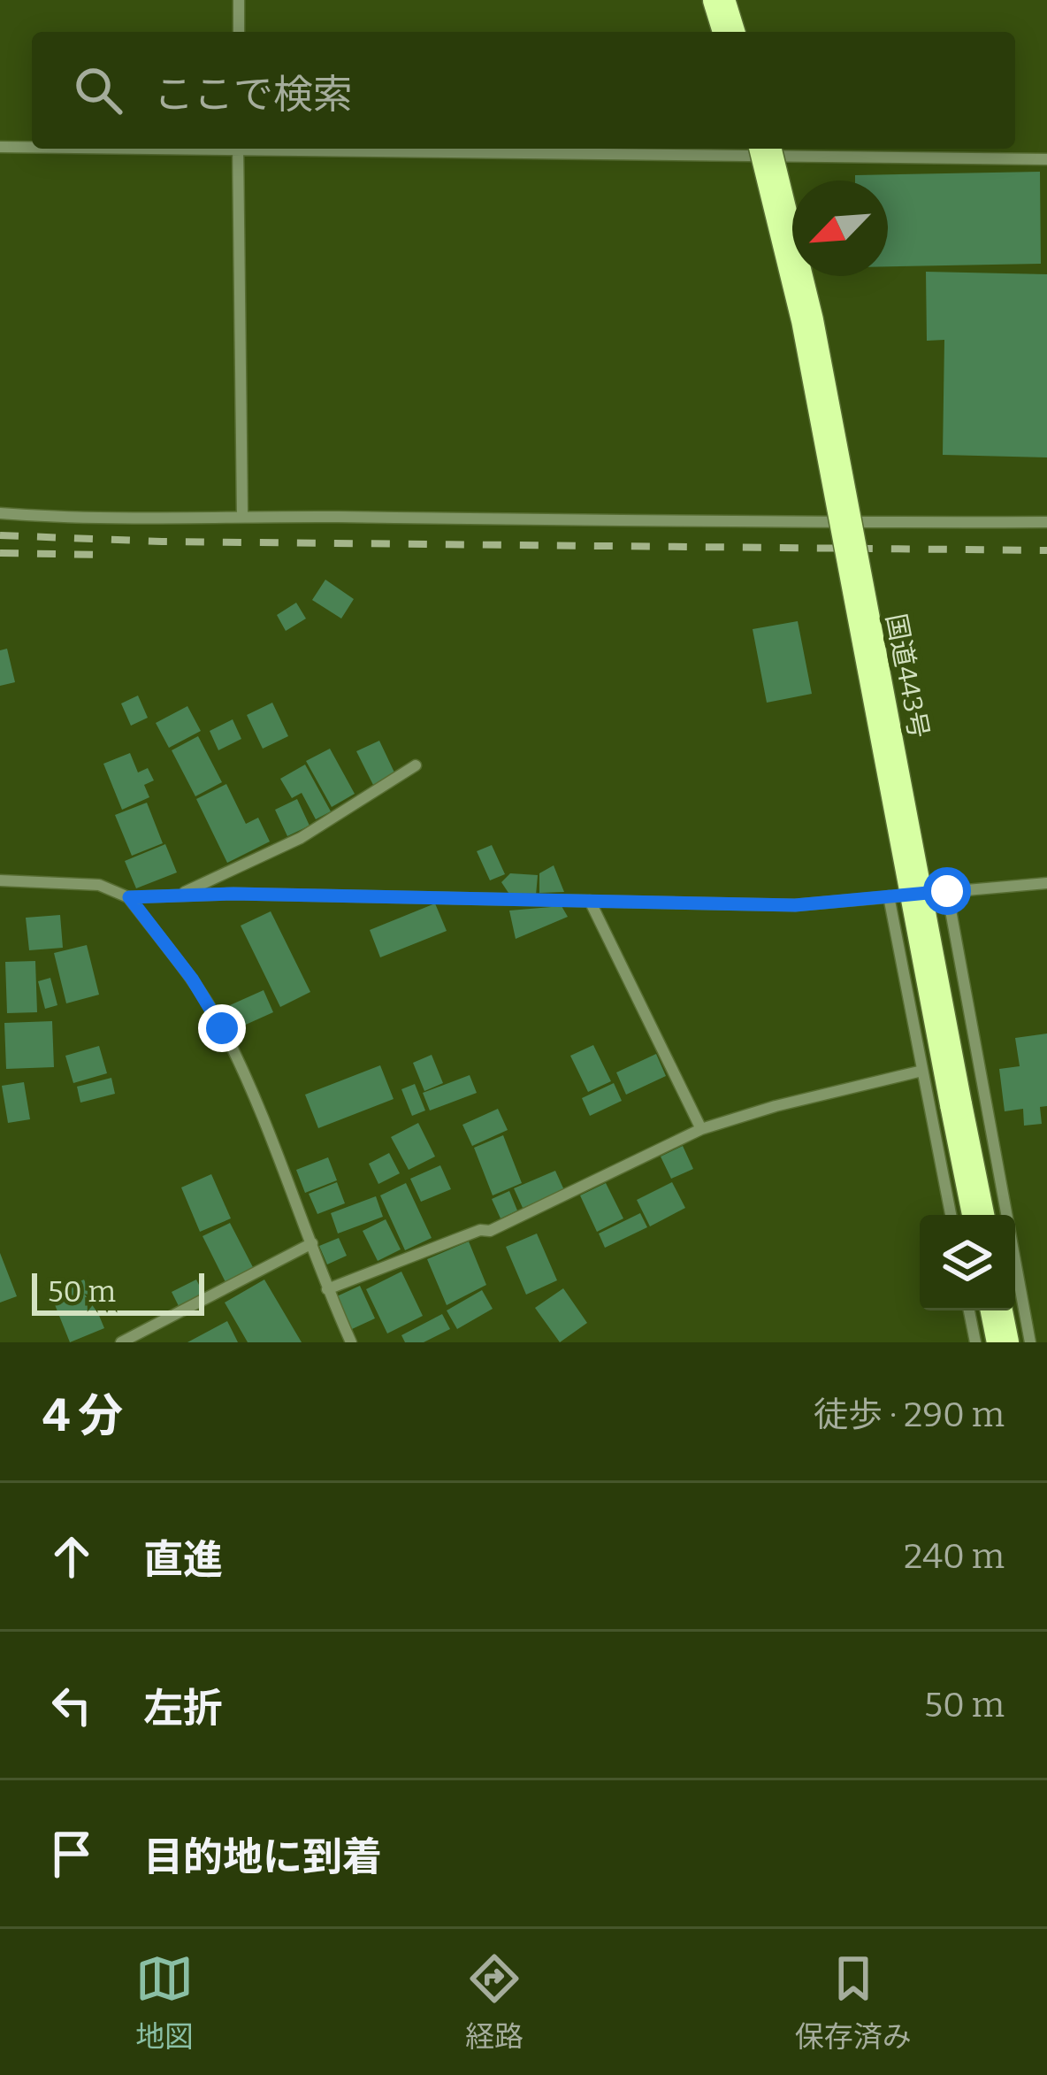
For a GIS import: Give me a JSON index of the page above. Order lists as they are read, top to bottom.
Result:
{
  "streets": {
    "highway": ["国道443号"]
  },
  "scale_bar": "50 m",
  "north": "bottom left",
  "page": {
    "search": "ここで検索",
    "scale": "50 m",
    "heading": ["4 分", "徒歩 · 290 m"],
    "list": [
      ["直進", "240 m"],
      ["左折", "50 m"],
      "目的地に到着"
    ],
    "nav": ["地図", "経路", "保存済み"]
  }
}
